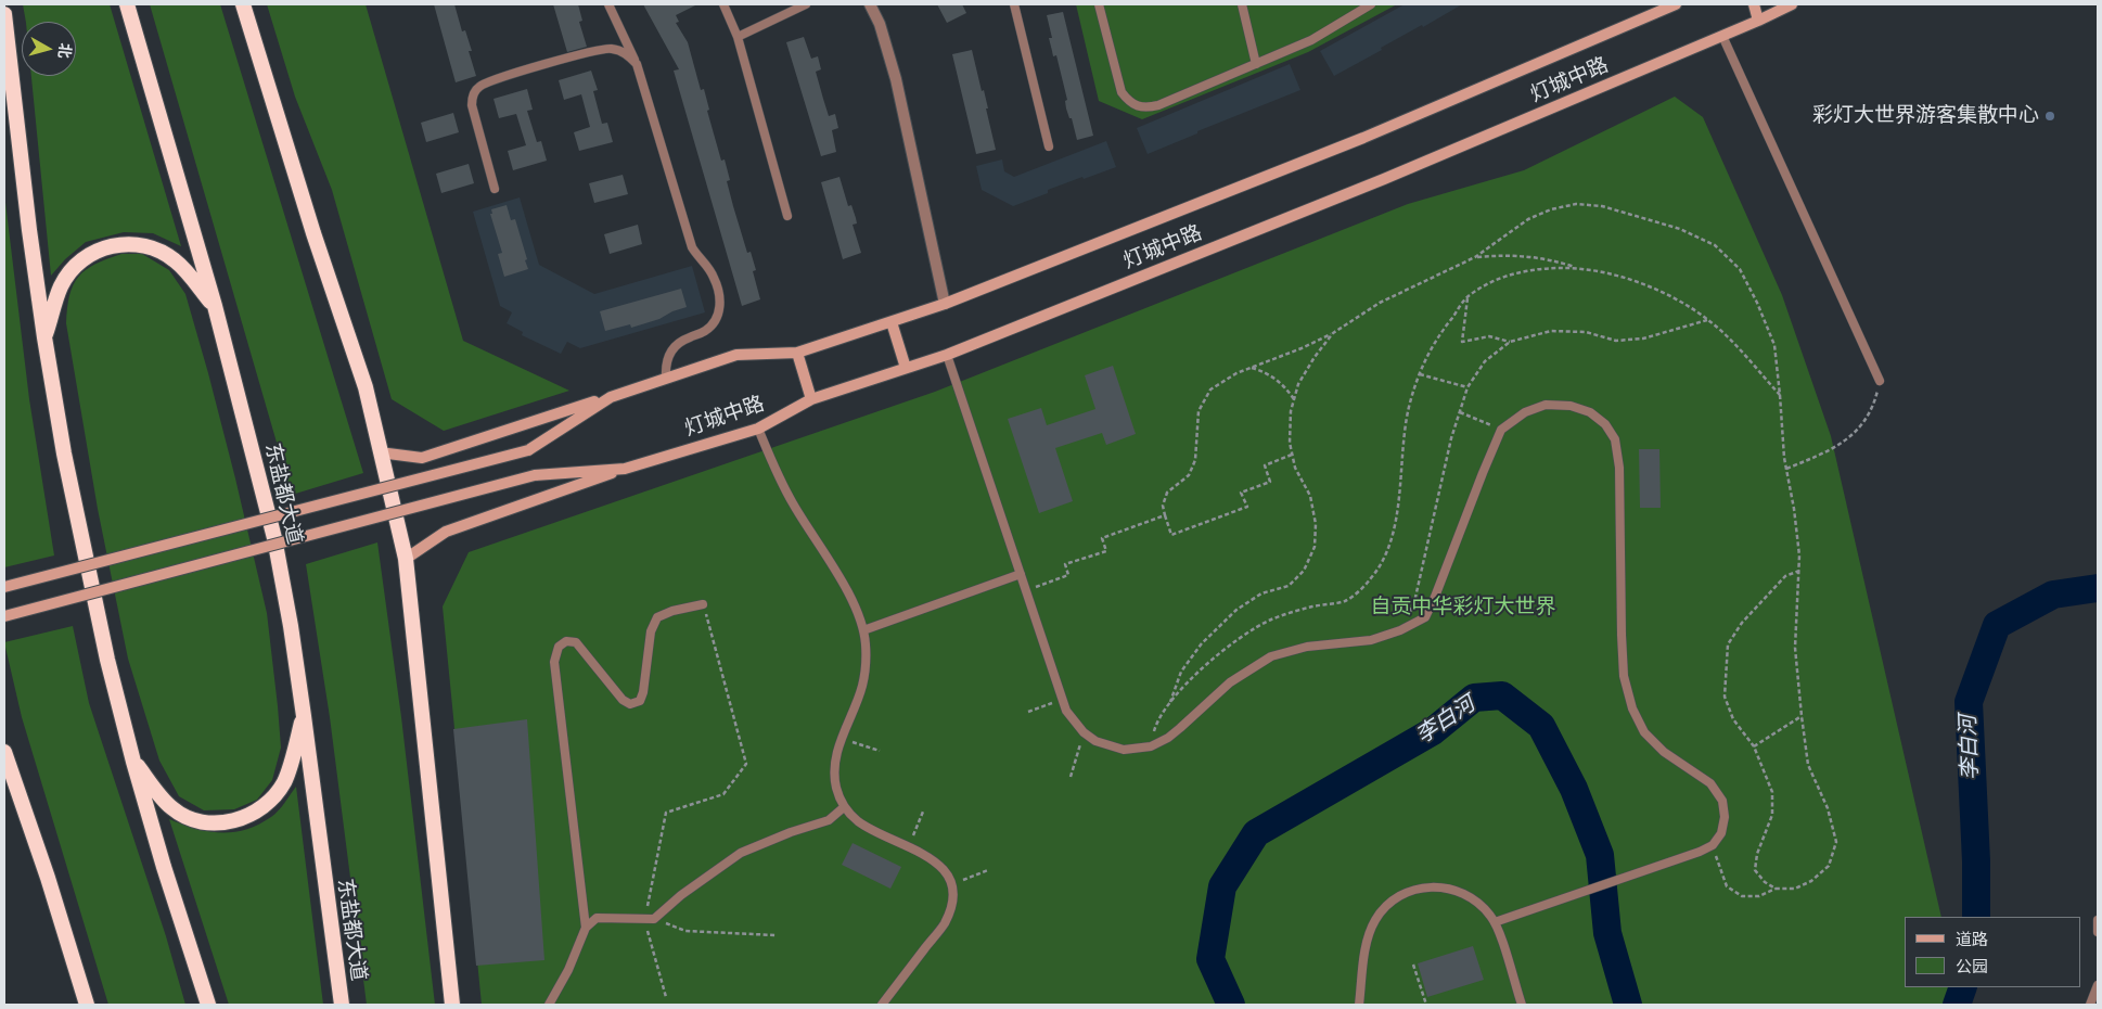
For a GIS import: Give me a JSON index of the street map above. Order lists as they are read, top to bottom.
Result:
{
  "streets": {
    "highway": ["东盐都大道"],
    "main road": ["灯城中路"]
  },
  "water": ["李白河"],
  "parks": ["自贡中华彩灯大世界"],
  "places": ["彩灯大世界游客集散中心"],
  "legend": ["道路", "公园"],
  "north": "right"
}
